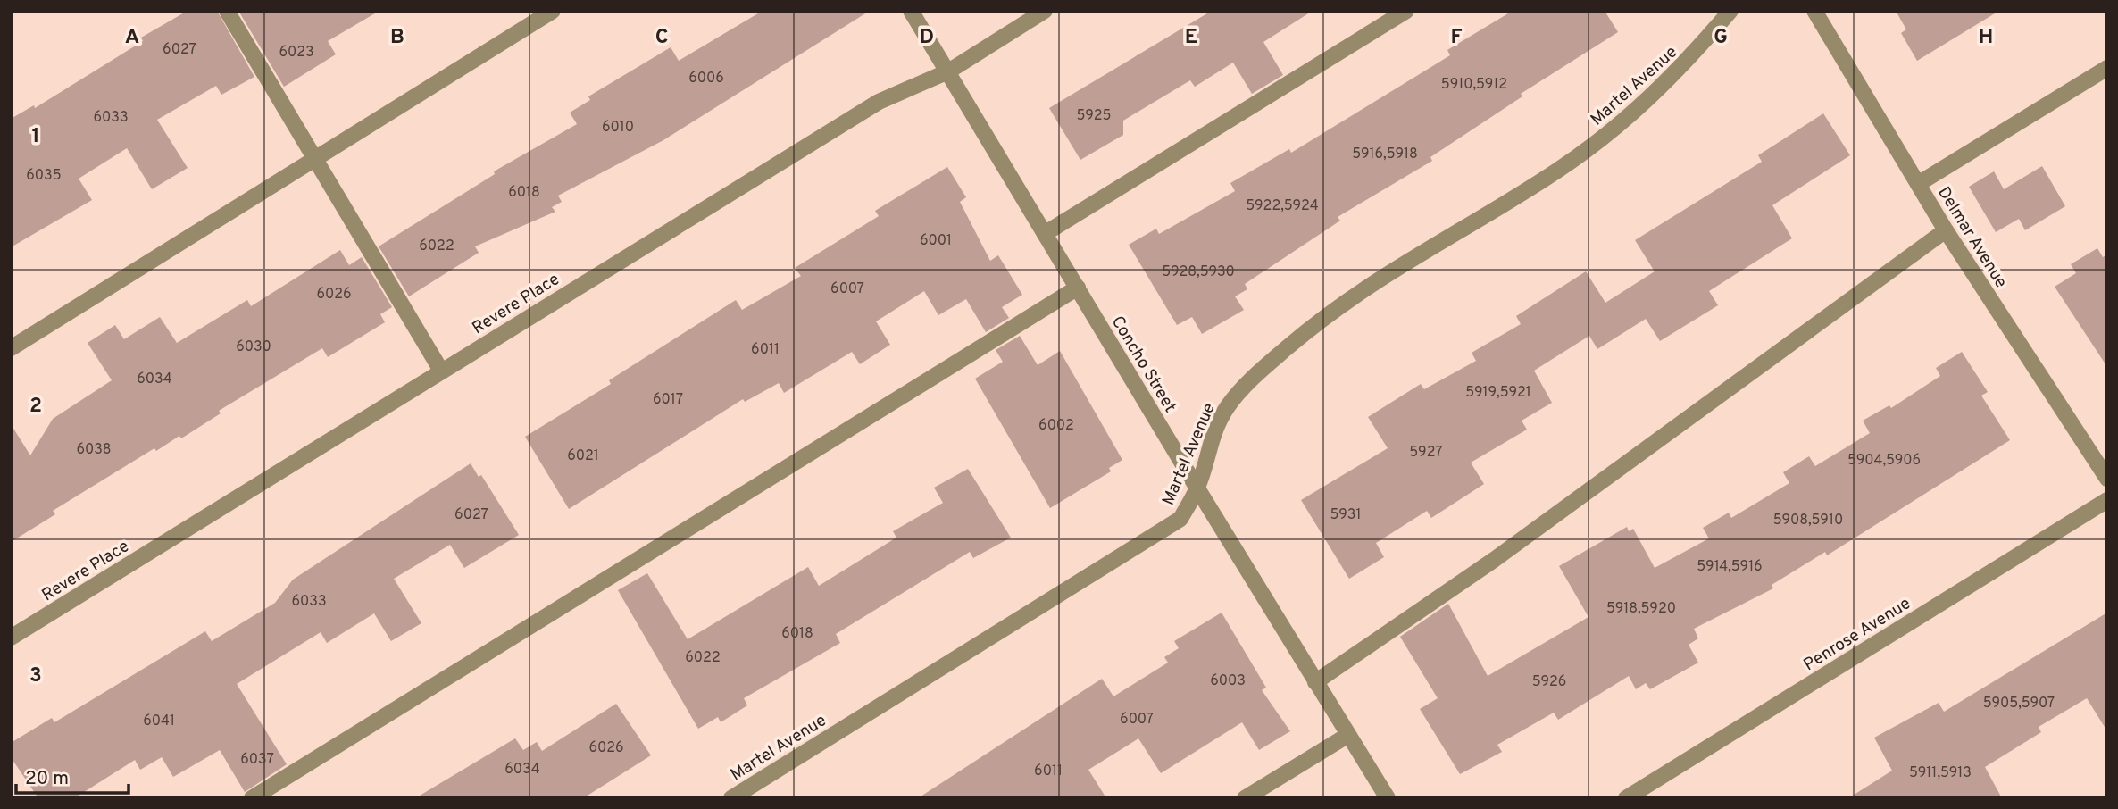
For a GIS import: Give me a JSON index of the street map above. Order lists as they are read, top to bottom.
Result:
{
  "streets": {
    "street": [
      "Martel Avenue",
      "Delmar Avenue",
      "Revere Place",
      "Concho Street",
      "Penrose Avenue"
    ]
  },
  "crossings": [
    ["Martel Avenue", "Concho Street"],
    ["Revere Place", "Concho Street"]
  ],
  "house_numbers": [
    "6027",
    "6023",
    "6006",
    "5910,5912",
    "5925",
    "6033",
    "6010",
    "5916,5918",
    "6035",
    "6018",
    "5922,5924",
    "6001",
    "6022",
    "5928,5930",
    "6007",
    "6026",
    "6030",
    "6011",
    "6034",
    "5919,5921",
    "6017",
    "6002",
    "6038",
    "5927",
    "6021",
    "5904,5906",
    "6027",
    "5931",
    "5908,5910",
    "5914,5916",
    "6033",
    "5918,5920",
    "6018",
    "6022",
    "6003",
    "5926",
    "5905,5907",
    "6007",
    "6041",
    "6026",
    "6037",
    "6034",
    "6011",
    "5911,5913"
  ],
  "scale_bar": "20 m",
  "grid": {
    "columns": [
      "A",
      "B",
      "C",
      "D",
      "E",
      "F",
      "G",
      "H"
    ],
    "rows": ["1", "2", "3"]
  }
}
